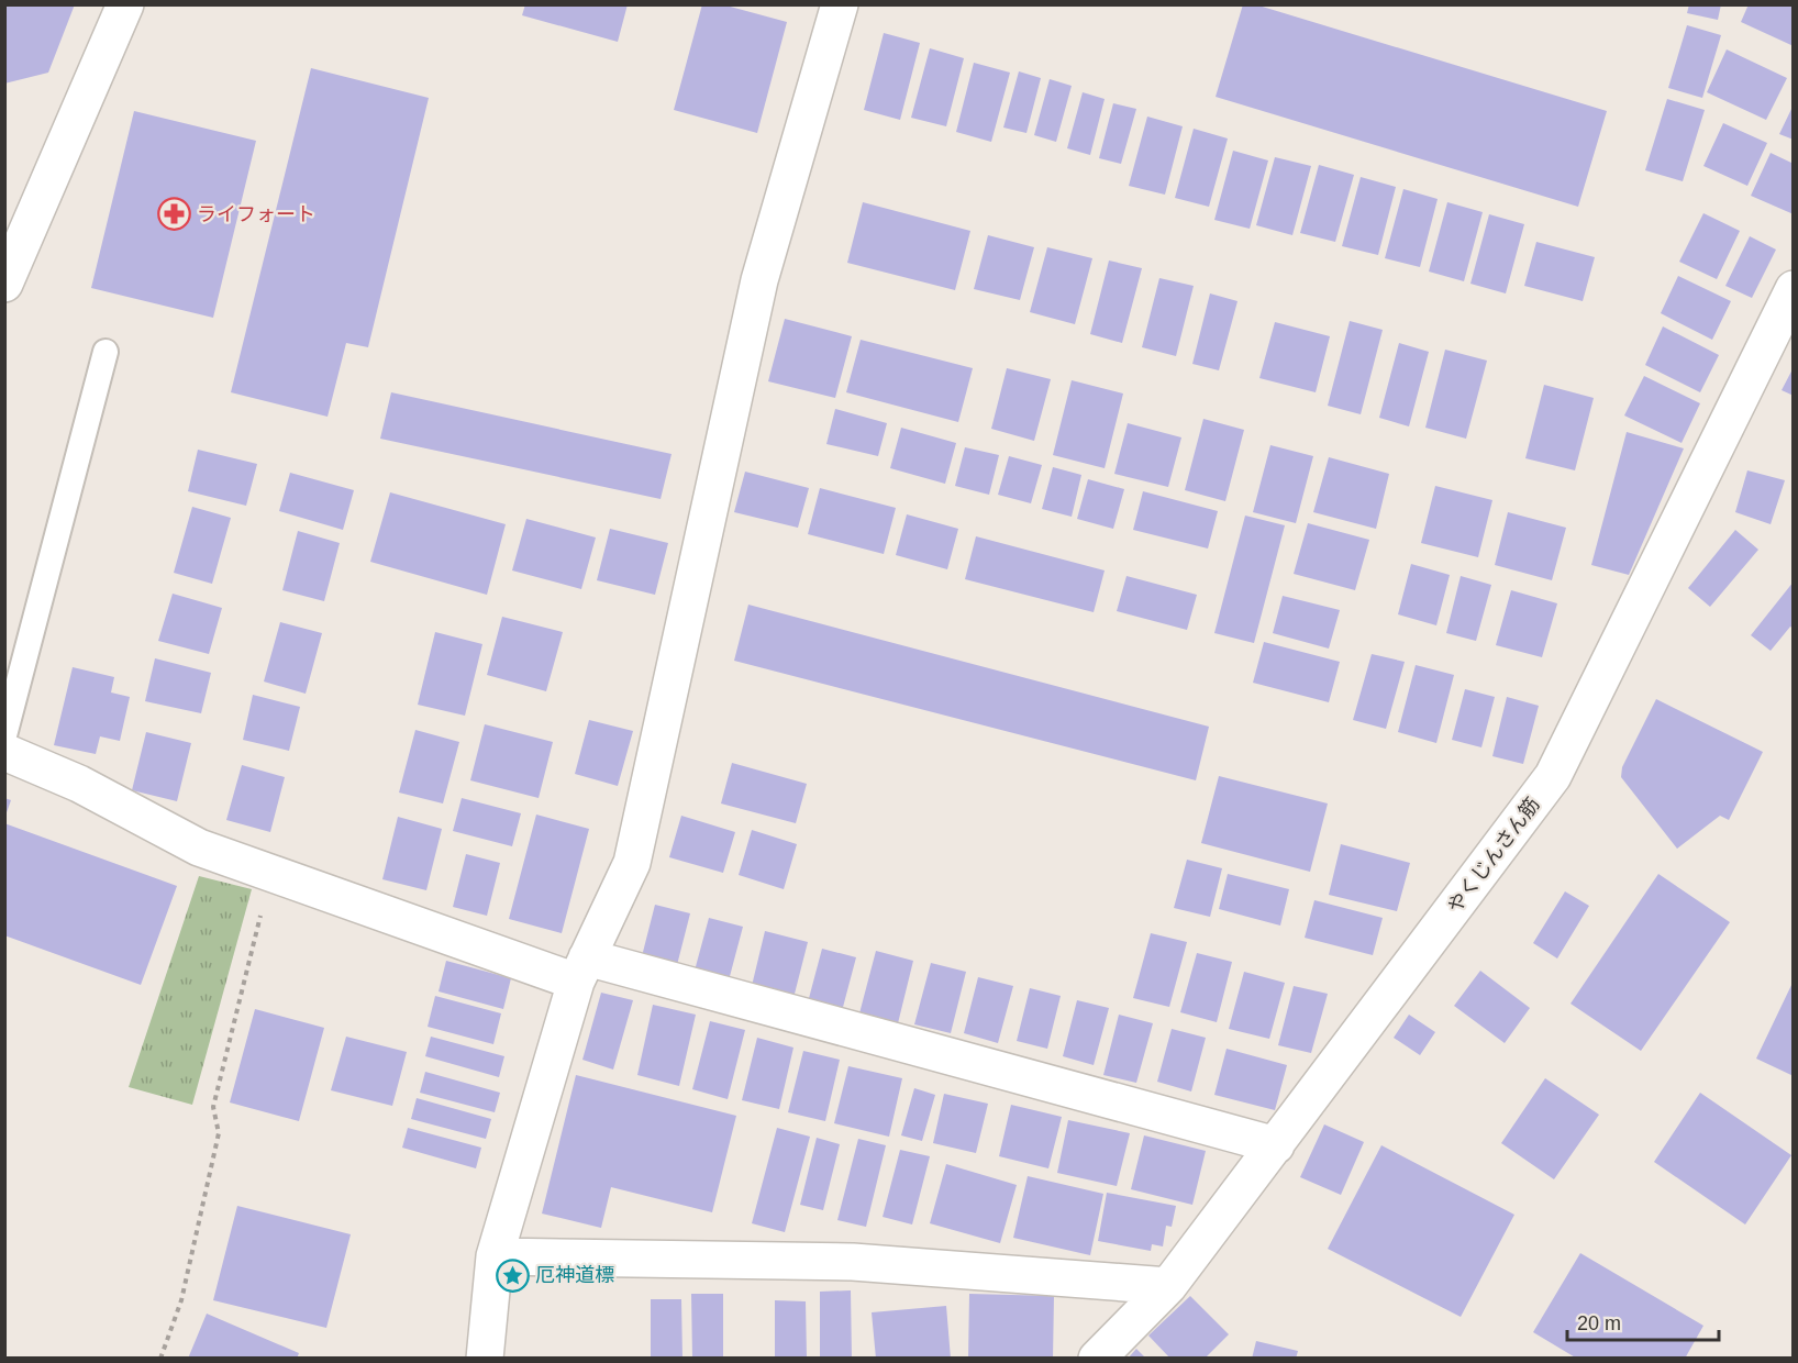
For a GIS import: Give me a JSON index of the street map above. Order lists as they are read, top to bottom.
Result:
{
  "streets": {
    "street": ["やくじんさん筋"]
  },
  "places": {
    "pharmacy": ["ライフォート"],
    "place": ["厄神道標"]
  },
  "scale_bar": "20 m"
}
